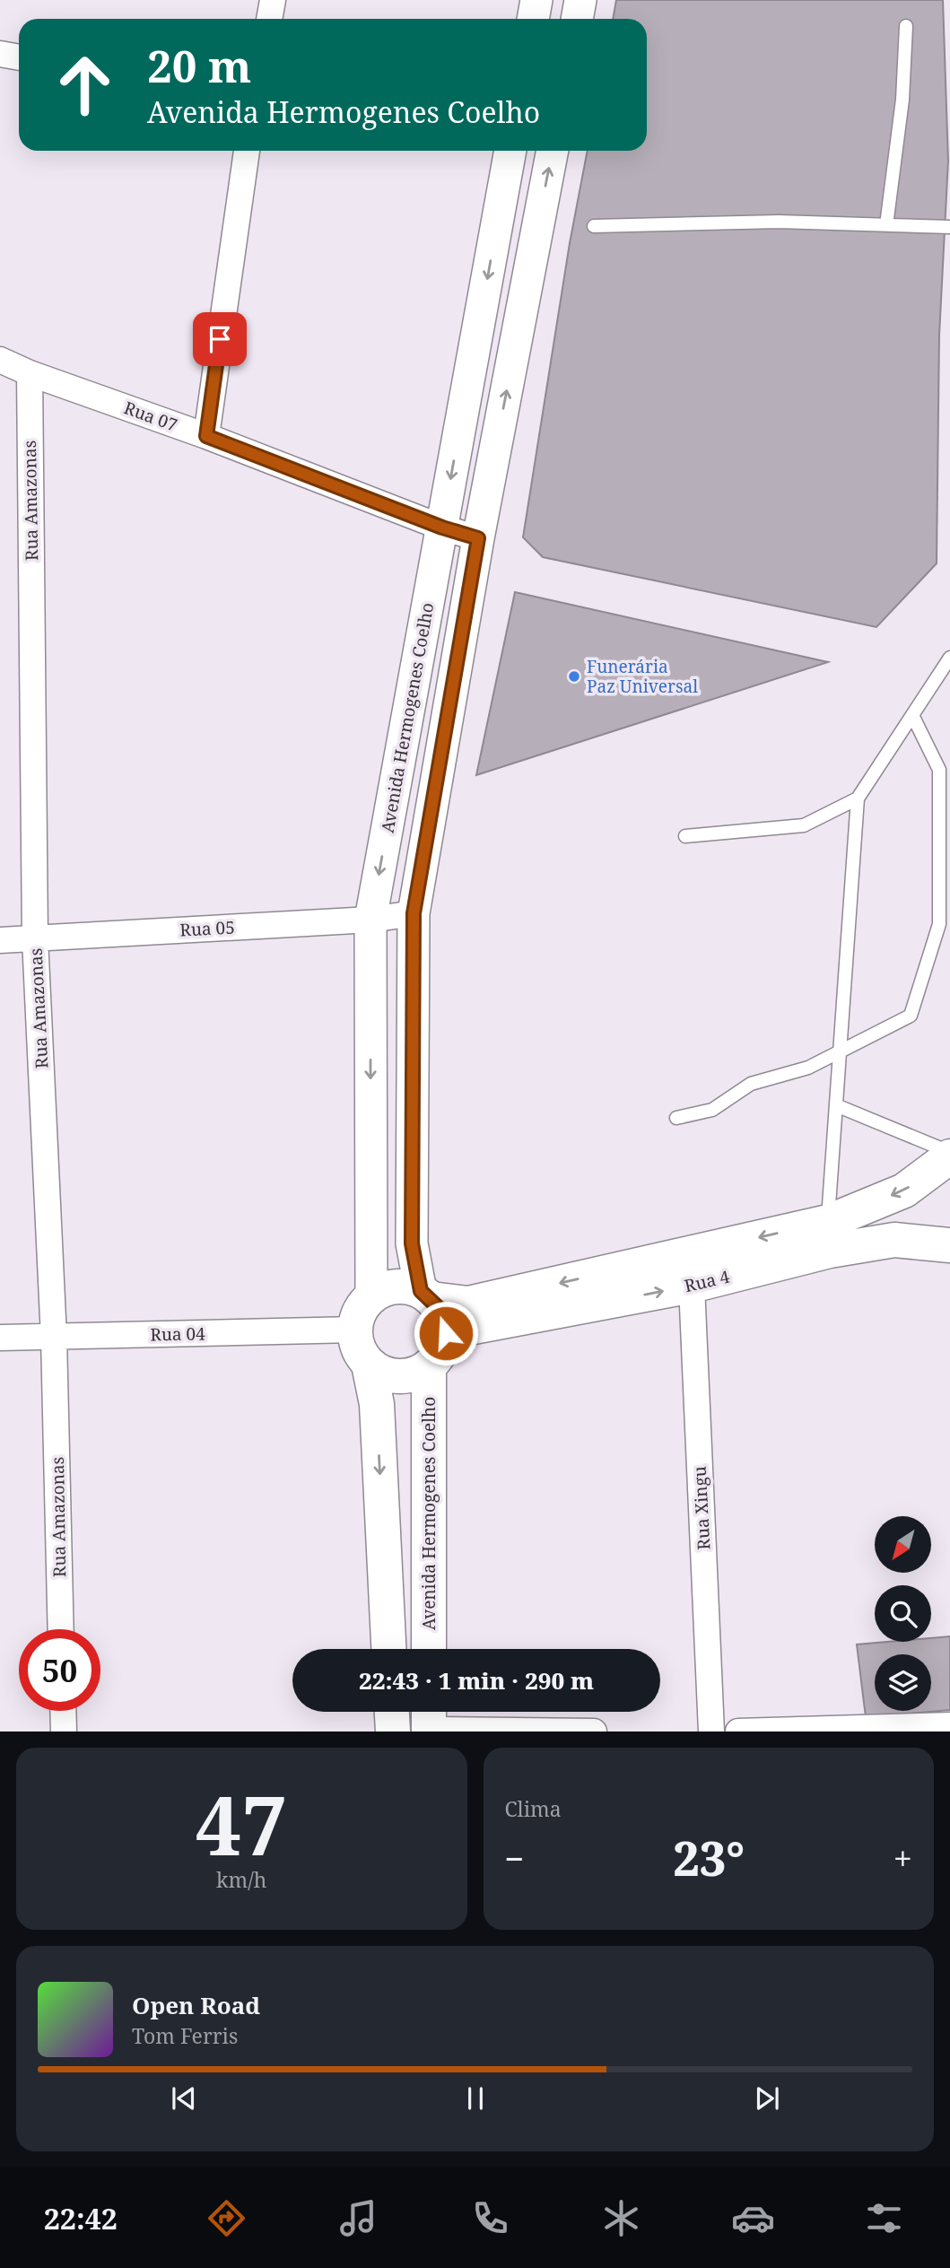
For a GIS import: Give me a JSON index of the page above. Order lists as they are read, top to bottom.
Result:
{
  "streets": {
    "main road": ["Avenida Hermogenes Coelho", "Rua 4"],
    "street": [
      "Rua 07",
      "Rua Amazonas",
      "Rua 05",
      "Rua 04",
      "Rua Xingu"
    ]
  },
  "crossings": [
    ["Rua 07", "Rua Amazonas"],
    ["Rua 07", "Avenida Hermogenes Coelho"],
    ["Rua Amazonas", "Rua 05"],
    ["Rua Amazonas", "Rua 04"],
    ["Avenida Hermogenes Coelho", "Rua 05"],
    ["Avenida Hermogenes Coelho", "Rua 4"],
    ["Avenida Hermogenes Coelho", "Rua 04"],
    ["Rua 4", "Rua 04"],
    ["Rua 4", "Rua Xingu"]
  ],
  "places": ["Funerária Paz Universal"],
  "north": "bottom left",
  "page": {
    "turn": ["20 m", "Avenida Hermogenes Coelho"],
    "limit": "50",
    "trip": "22:43 · 1 min · 290 m",
    "tile": [
      ["47", "km/h"],
      "Clima"
    ],
    "heat": ["−", "23°", "+"],
    "song": ["Open Road", "Tom Ferris"],
    "tabs": "22:42"
  }
}
